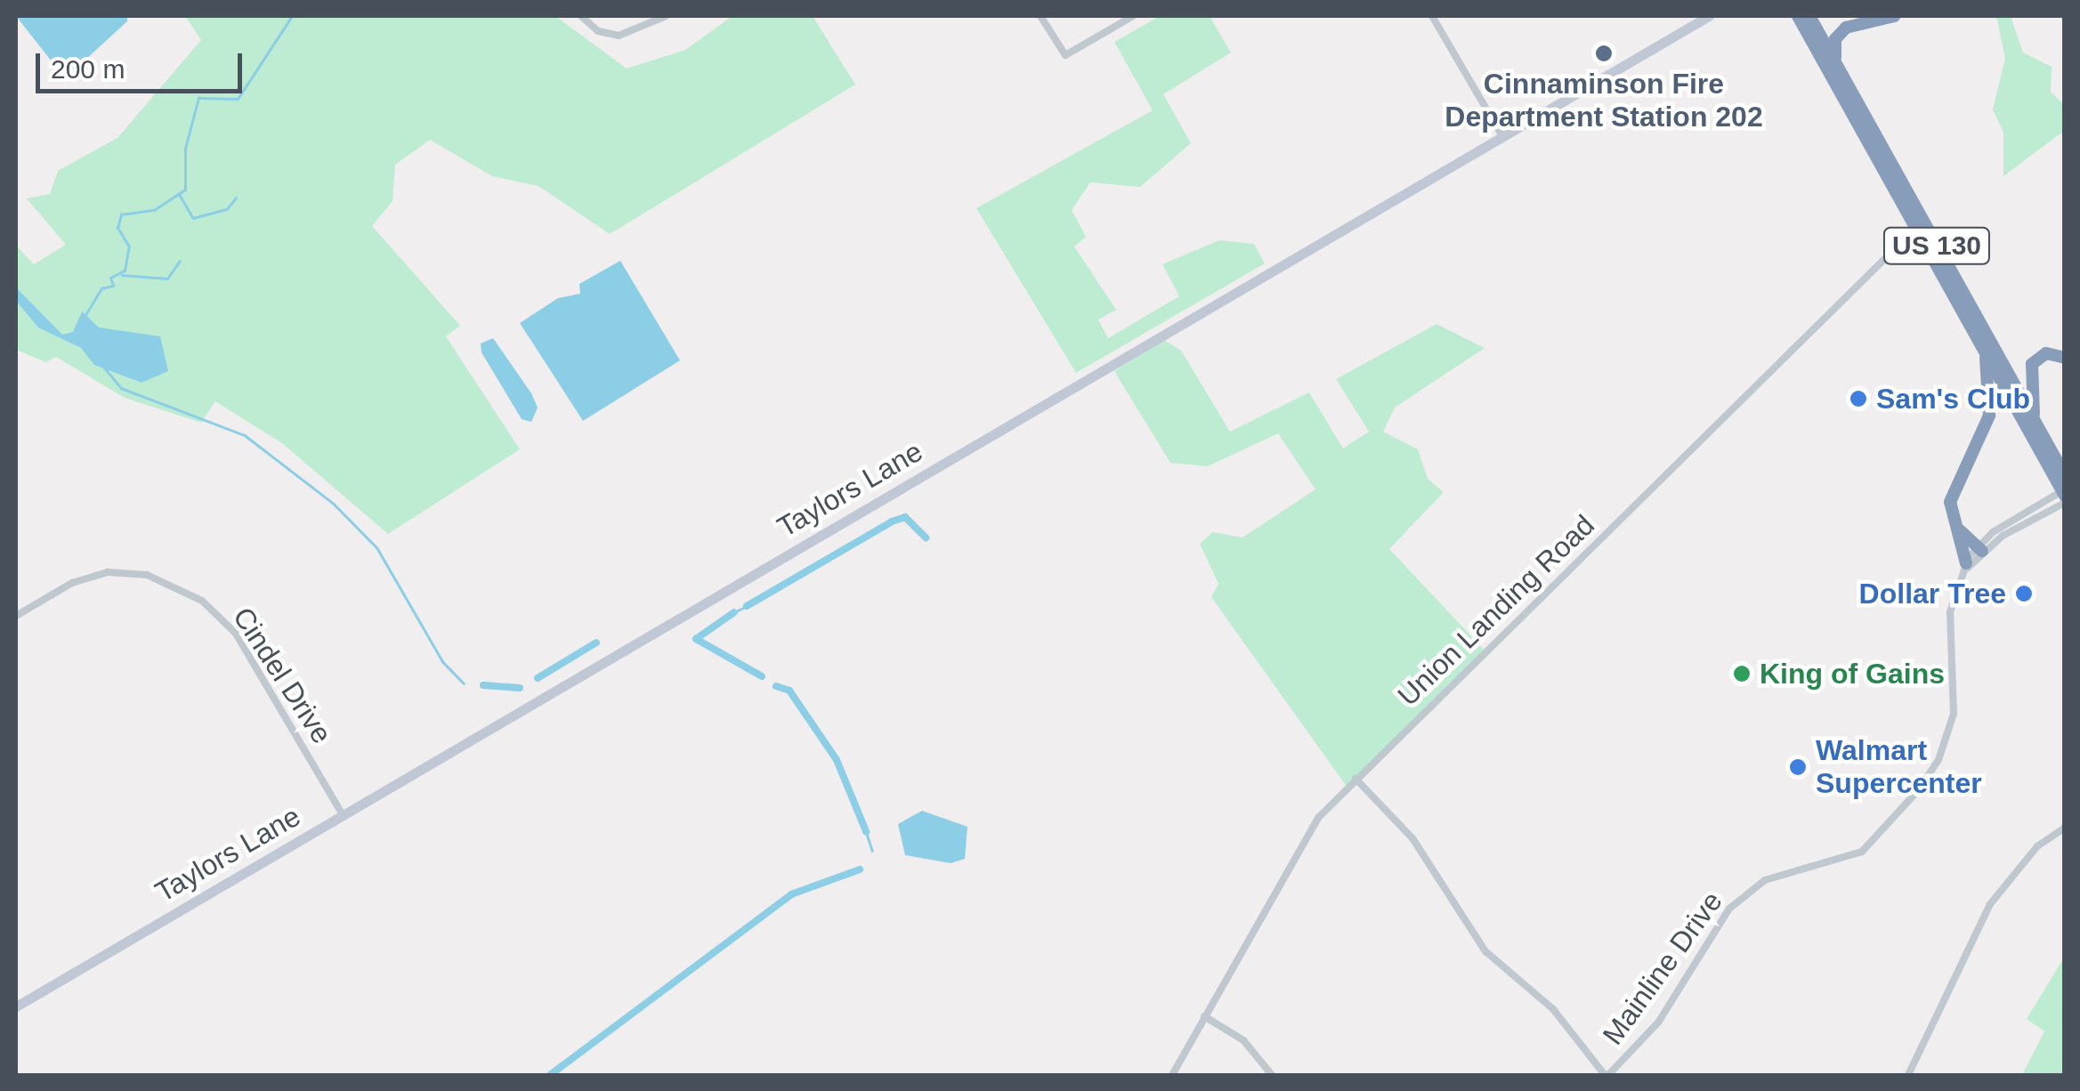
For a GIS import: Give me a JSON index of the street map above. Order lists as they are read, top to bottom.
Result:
{
  "streets": {
    "highway": ["US 130"],
    "street": [
      "Taylors Lane",
      "Union Landing Road",
      "Cindel Drive",
      "Mainline Drive"
    ]
  },
  "crossings": [
    ["US 130", "Union Landing Road"],
    ["Taylors Lane", "Cindel Drive"]
  ],
  "places": [
    "Cinnaminson Fire Department Station 202",
    "Sam's Club",
    "Dollar Tree",
    "King of Gains",
    "Walmart Supercenter"
  ],
  "scale_bar": "200 m"
}
